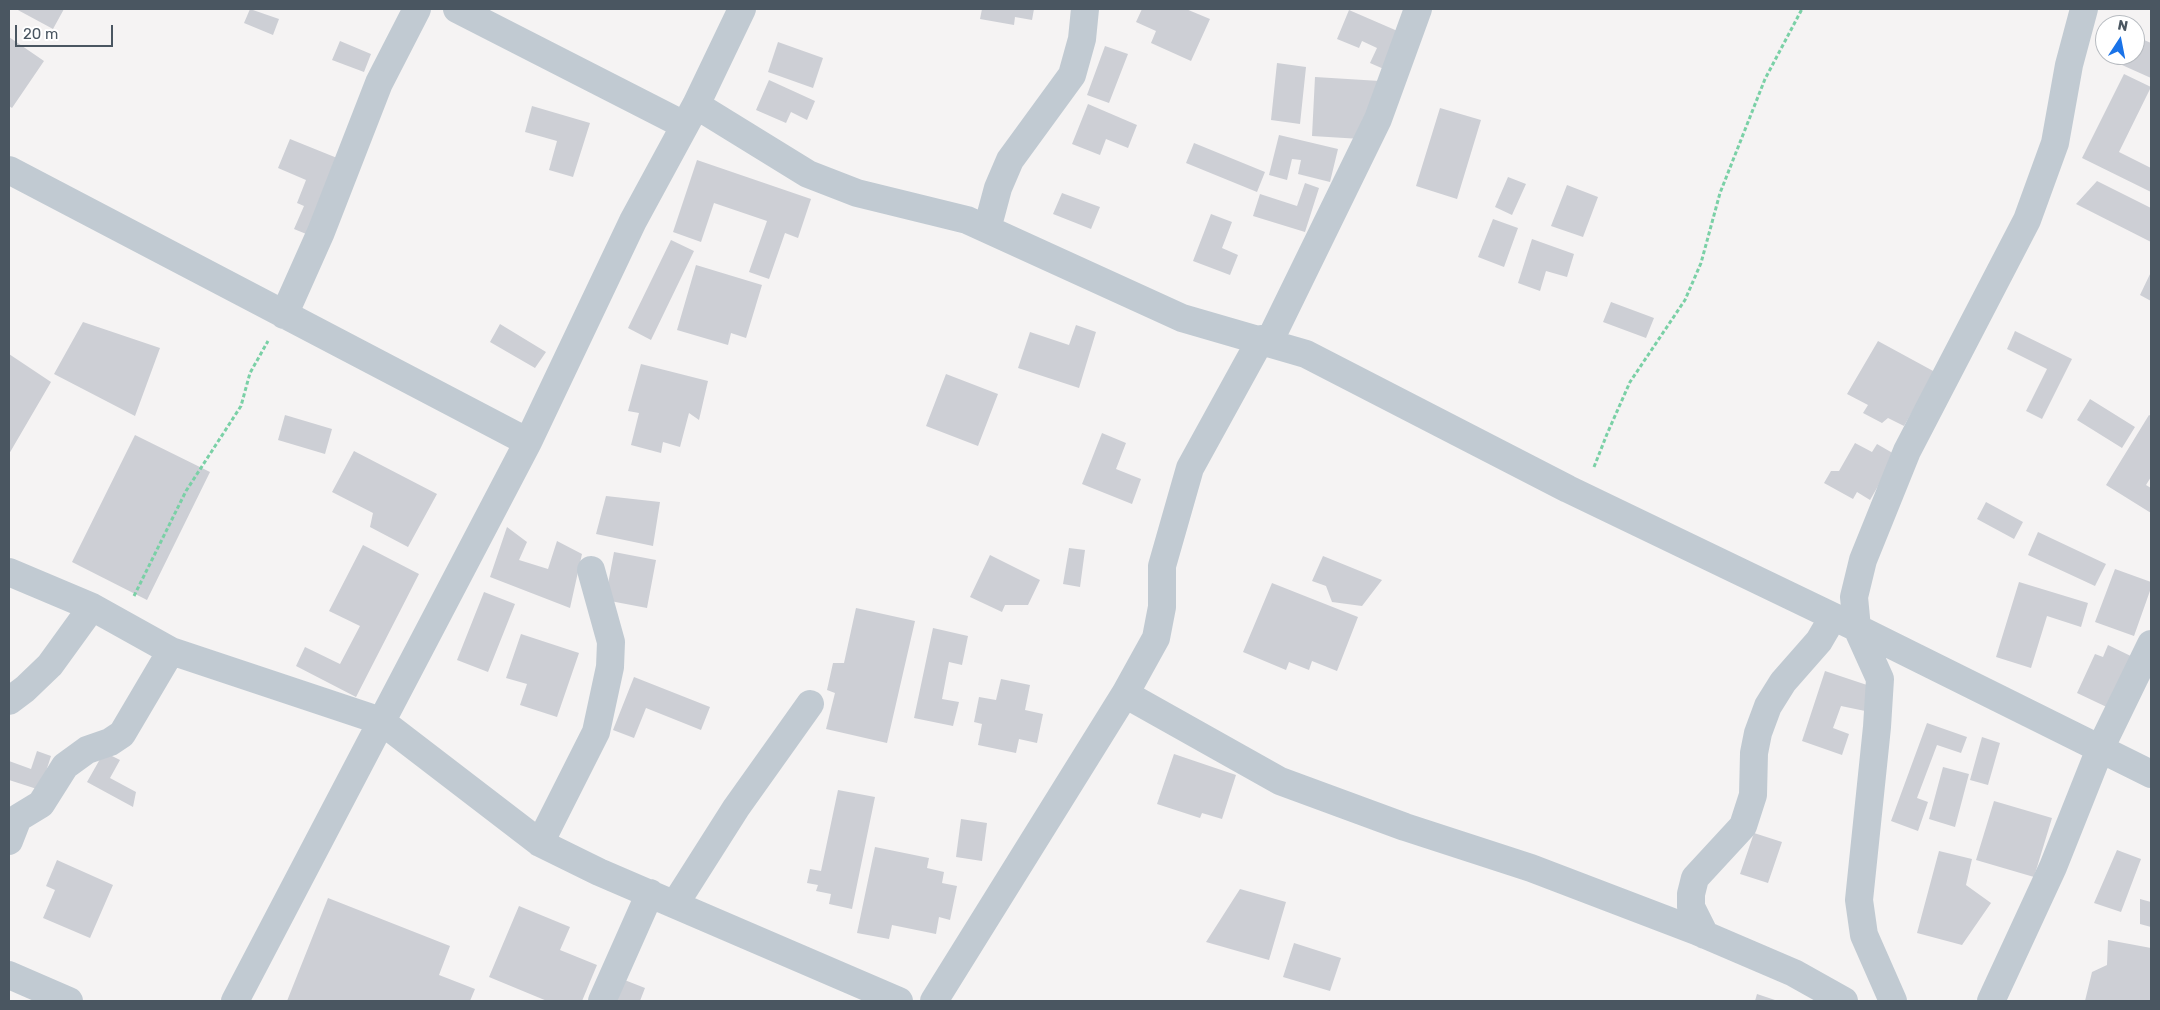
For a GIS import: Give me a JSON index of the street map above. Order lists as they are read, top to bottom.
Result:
{
  "scale_bar": "20 m",
  "north": "top"
}
